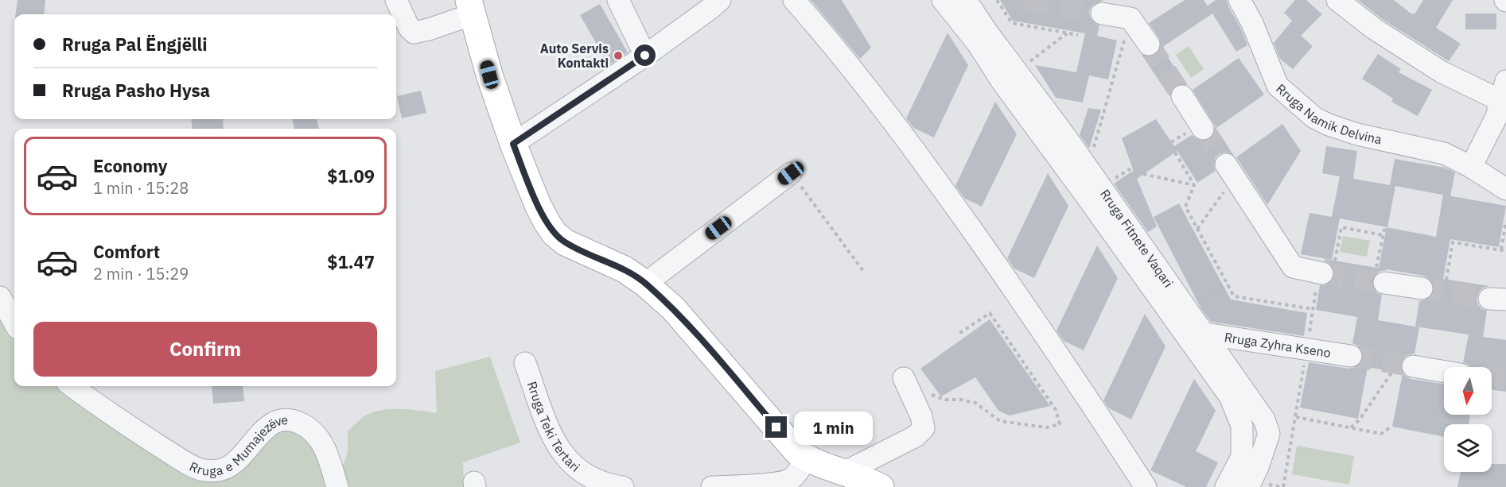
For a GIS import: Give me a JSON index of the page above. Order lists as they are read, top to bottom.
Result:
{
  "streets": {
    "street": [
      "Rruga Namik Delvina",
      "Rruga Fitnete Vaqari",
      "Rruga Zyhra Kseno",
      "Rruga Teki Tertari",
      "Rruga e Mumajezëve"
    ]
  },
  "crossings": [
    ["Rruga Fitnete Vaqari", "Rruga Zyhra Kseno"]
  ],
  "places": ["Auto Servis Kontakti"],
  "north": "bottom",
  "page": {
    "banner": ["Rruga Pal Ëngjëlli", "Rruga Pasho Hysa"],
    "list": [
      {
        "name": "Economy",
        "note": "1 min · 15:28",
        "value": "$1.09"
      },
      {
        "name": "Comfort",
        "note": "2 min · 15:29",
        "value": "$1.47"
      }
    ],
    "buttons": "Confirm",
    "bubble": "1 min"
  }
}
